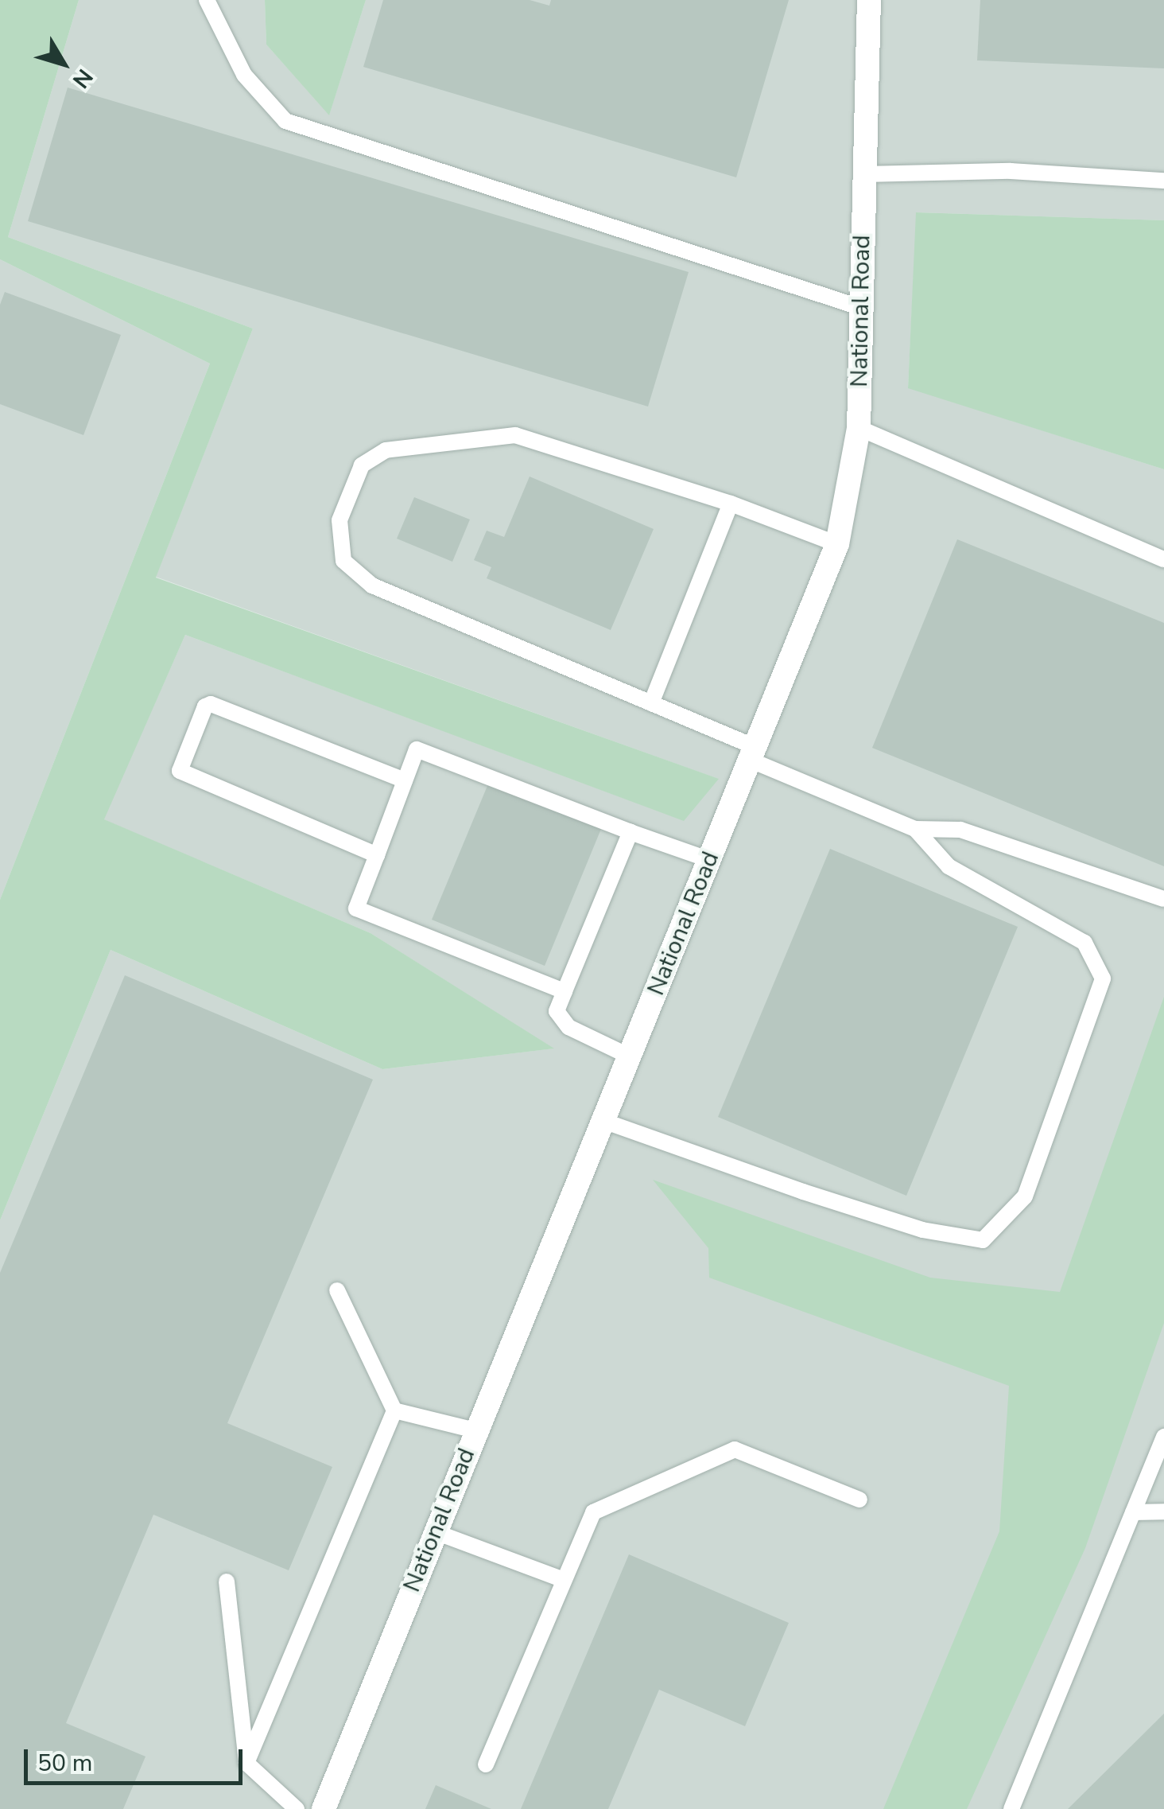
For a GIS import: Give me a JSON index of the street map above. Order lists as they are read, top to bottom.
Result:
{
  "streets": {
    "street": ["National Road"]
  },
  "scale_bar": "50 m",
  "north": "bottom right"
}
